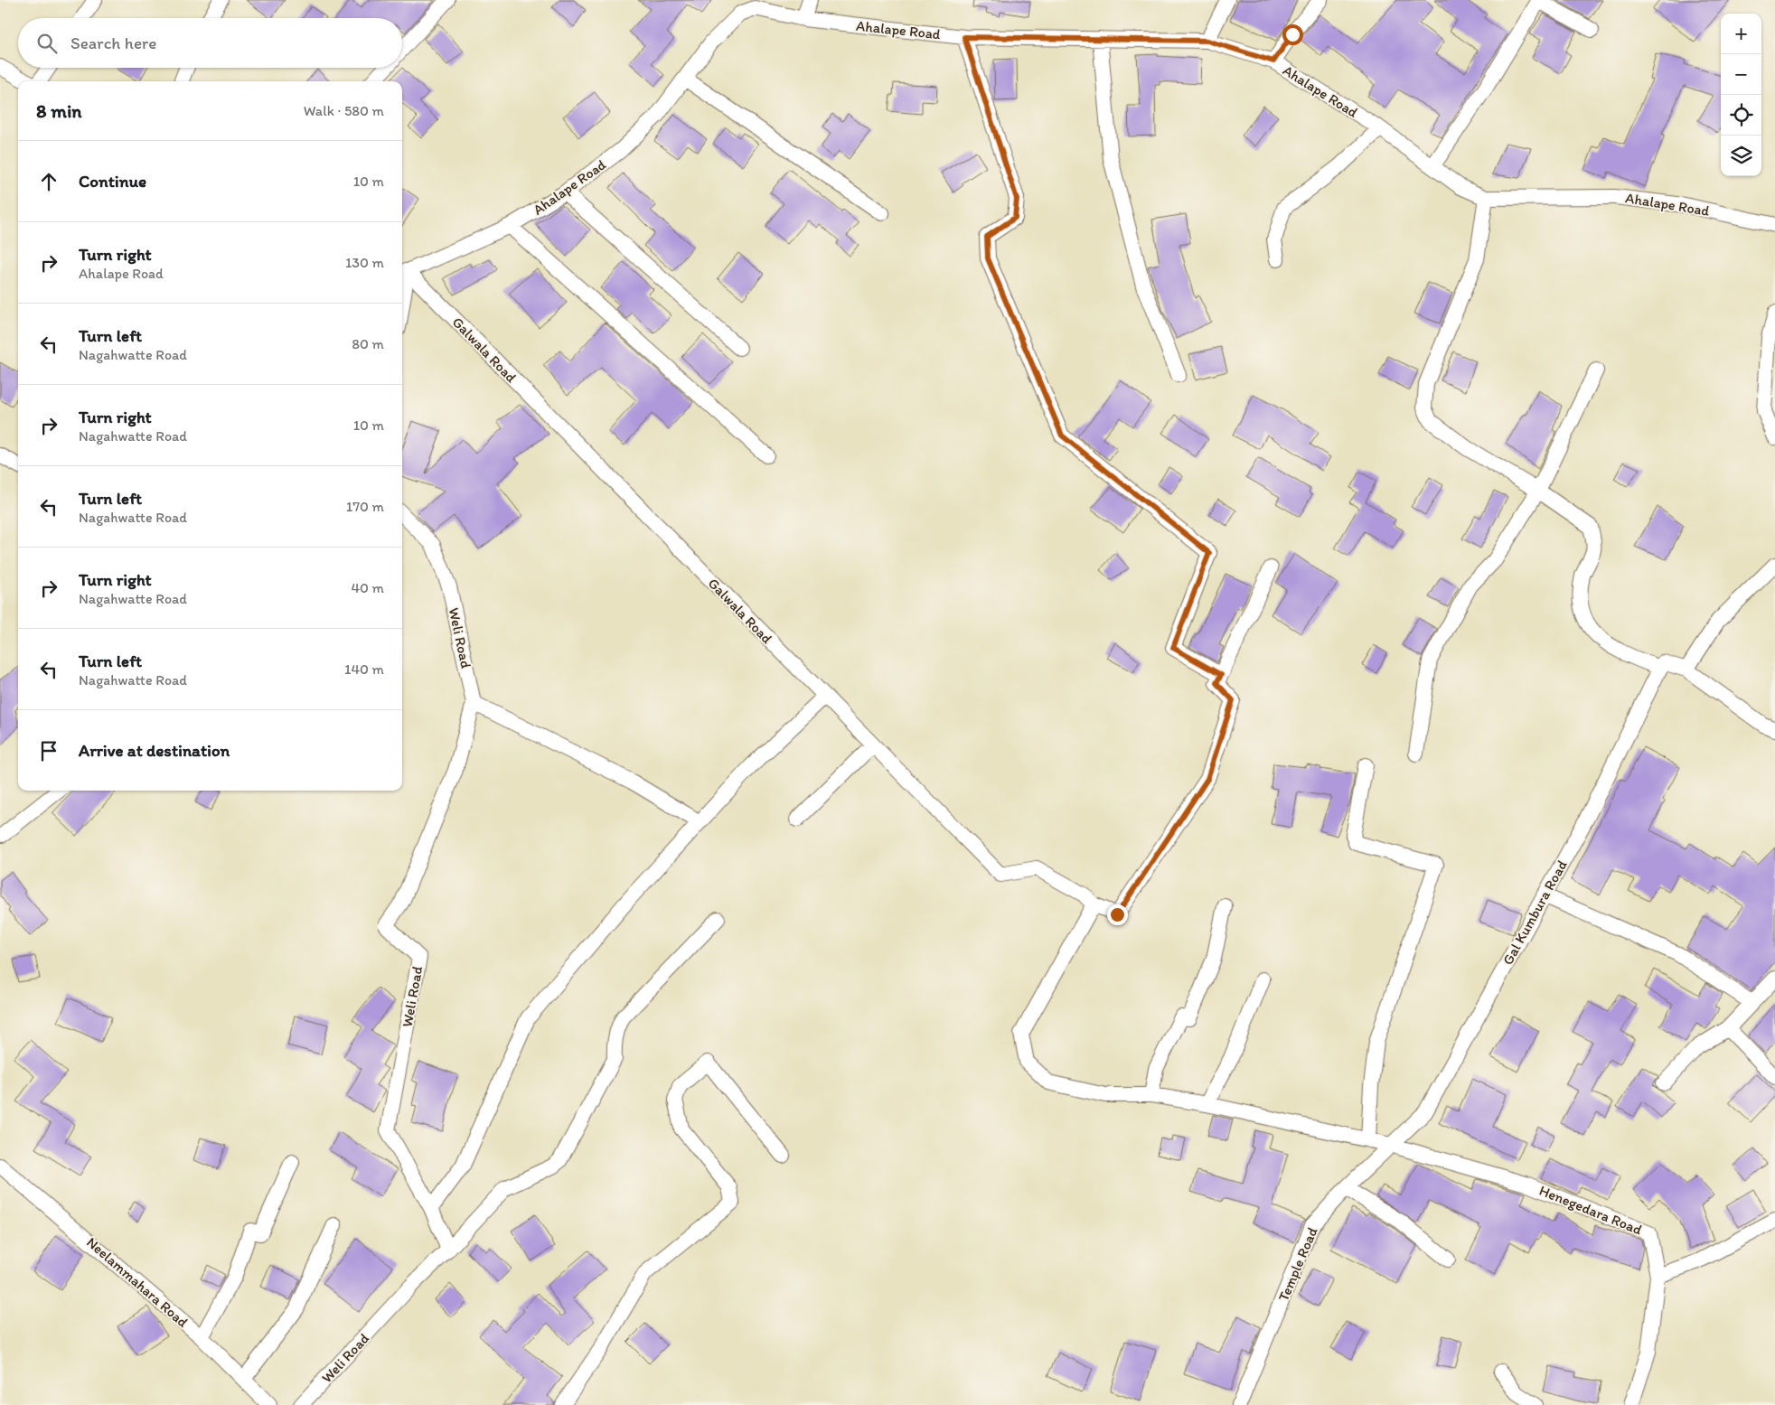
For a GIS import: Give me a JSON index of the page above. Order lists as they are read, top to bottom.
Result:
{
  "streets": {
    "street": [
      "Ahalape Road",
      "Galwala Road",
      "Weli Road",
      "Gal Kumbura Road",
      "Henegedara Road",
      "Temple Road",
      "Neelammahara Road"
    ]
  },
  "crossings": [
    ["Ahalape Road", "Galwala Road"],
    ["Gal Kumbura Road", "Henegedara Road"],
    ["Gal Kumbura Road", "Temple Road"],
    ["Henegedara Road", "Temple Road"]
  ],
  "page": {
    "map_buttons": ["+", "−"],
    "search": "Search here",
    "heading": ["8 min", "Walk · 580 m"],
    "list": [
      ["Continue", "10 m"],
      ["Turn right", "Ahalape Road", "130 m"],
      ["Turn left", "Nagahwatte Road", "80 m"],
      ["Turn right", "Nagahwatte Road", "10 m"],
      ["Turn left", "Nagahwatte Road", "170 m"],
      ["Turn right", "Nagahwatte Road", "40 m"],
      ["Turn left", "Nagahwatte Road", "140 m"],
      "Arrive at destination"
    ]
  }
}
